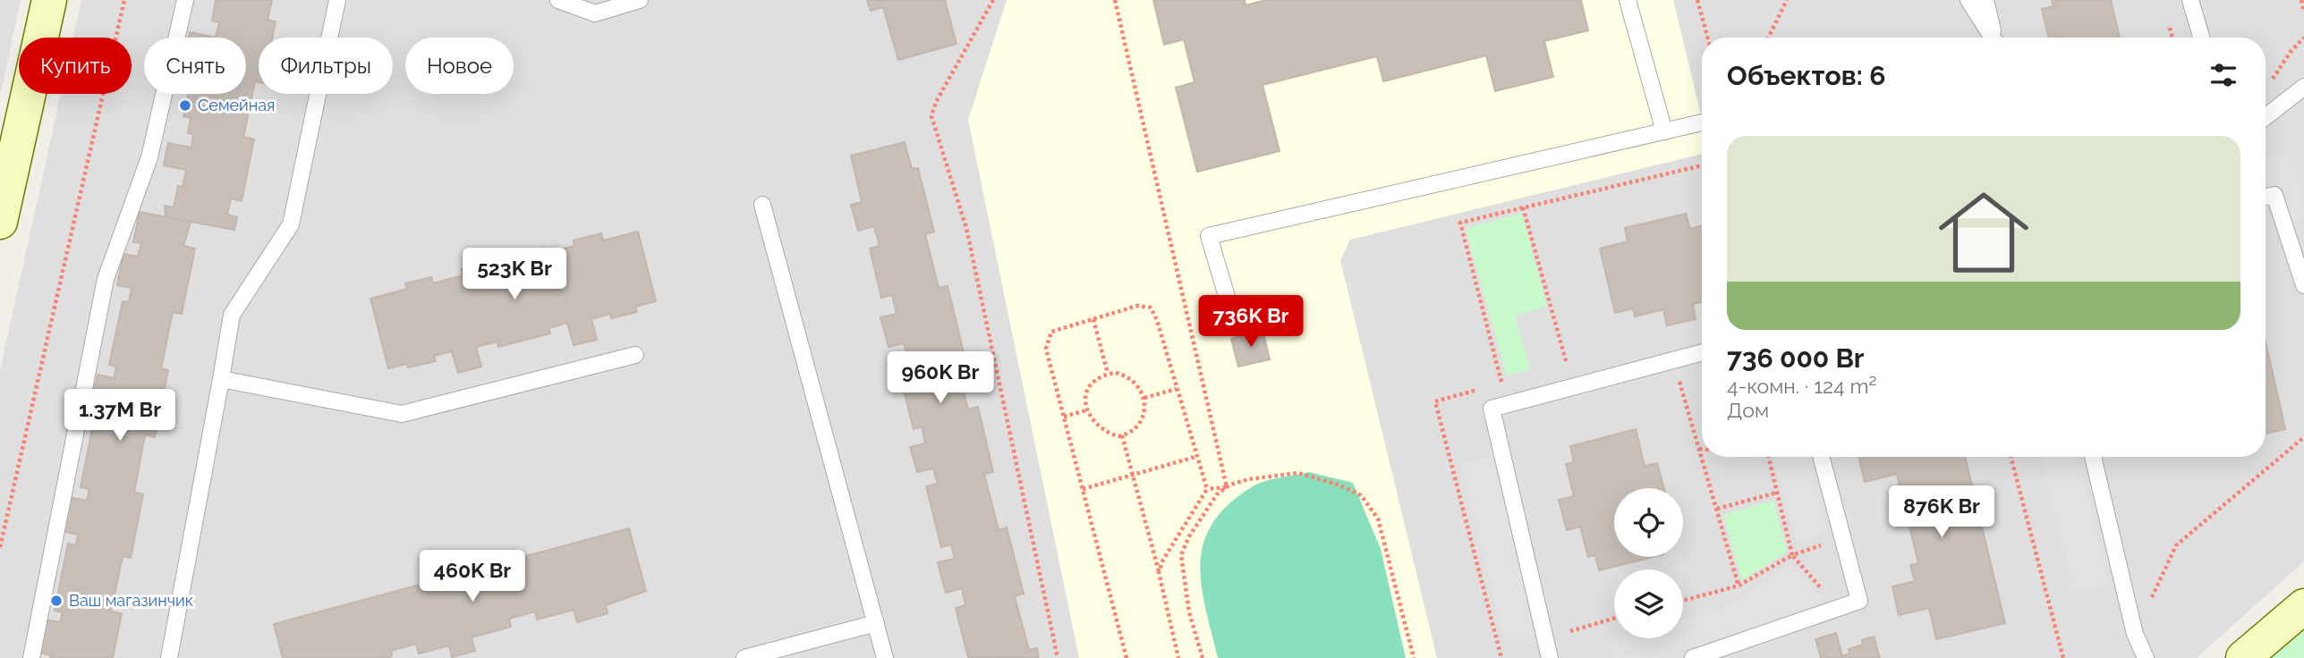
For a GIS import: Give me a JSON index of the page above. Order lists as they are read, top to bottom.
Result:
{
  "places": ["Семейная", "Ваш магазинчик"],
  "page": {
    "chip": [
      "Купить",
      "Снять",
      "Фильтры",
      "Новое"
    ],
    "heading": "Объектов: 6",
    "list": [
      {
        "name": "736 000 Br",
        "note": "4-комн. · 124 m² · Дом"
      }
    ],
    "price": [
      "523K Br",
      "736K Br",
      "960K Br",
      "1.37M Br",
      "876K Br",
      "460K Br"
    ]
  }
}
